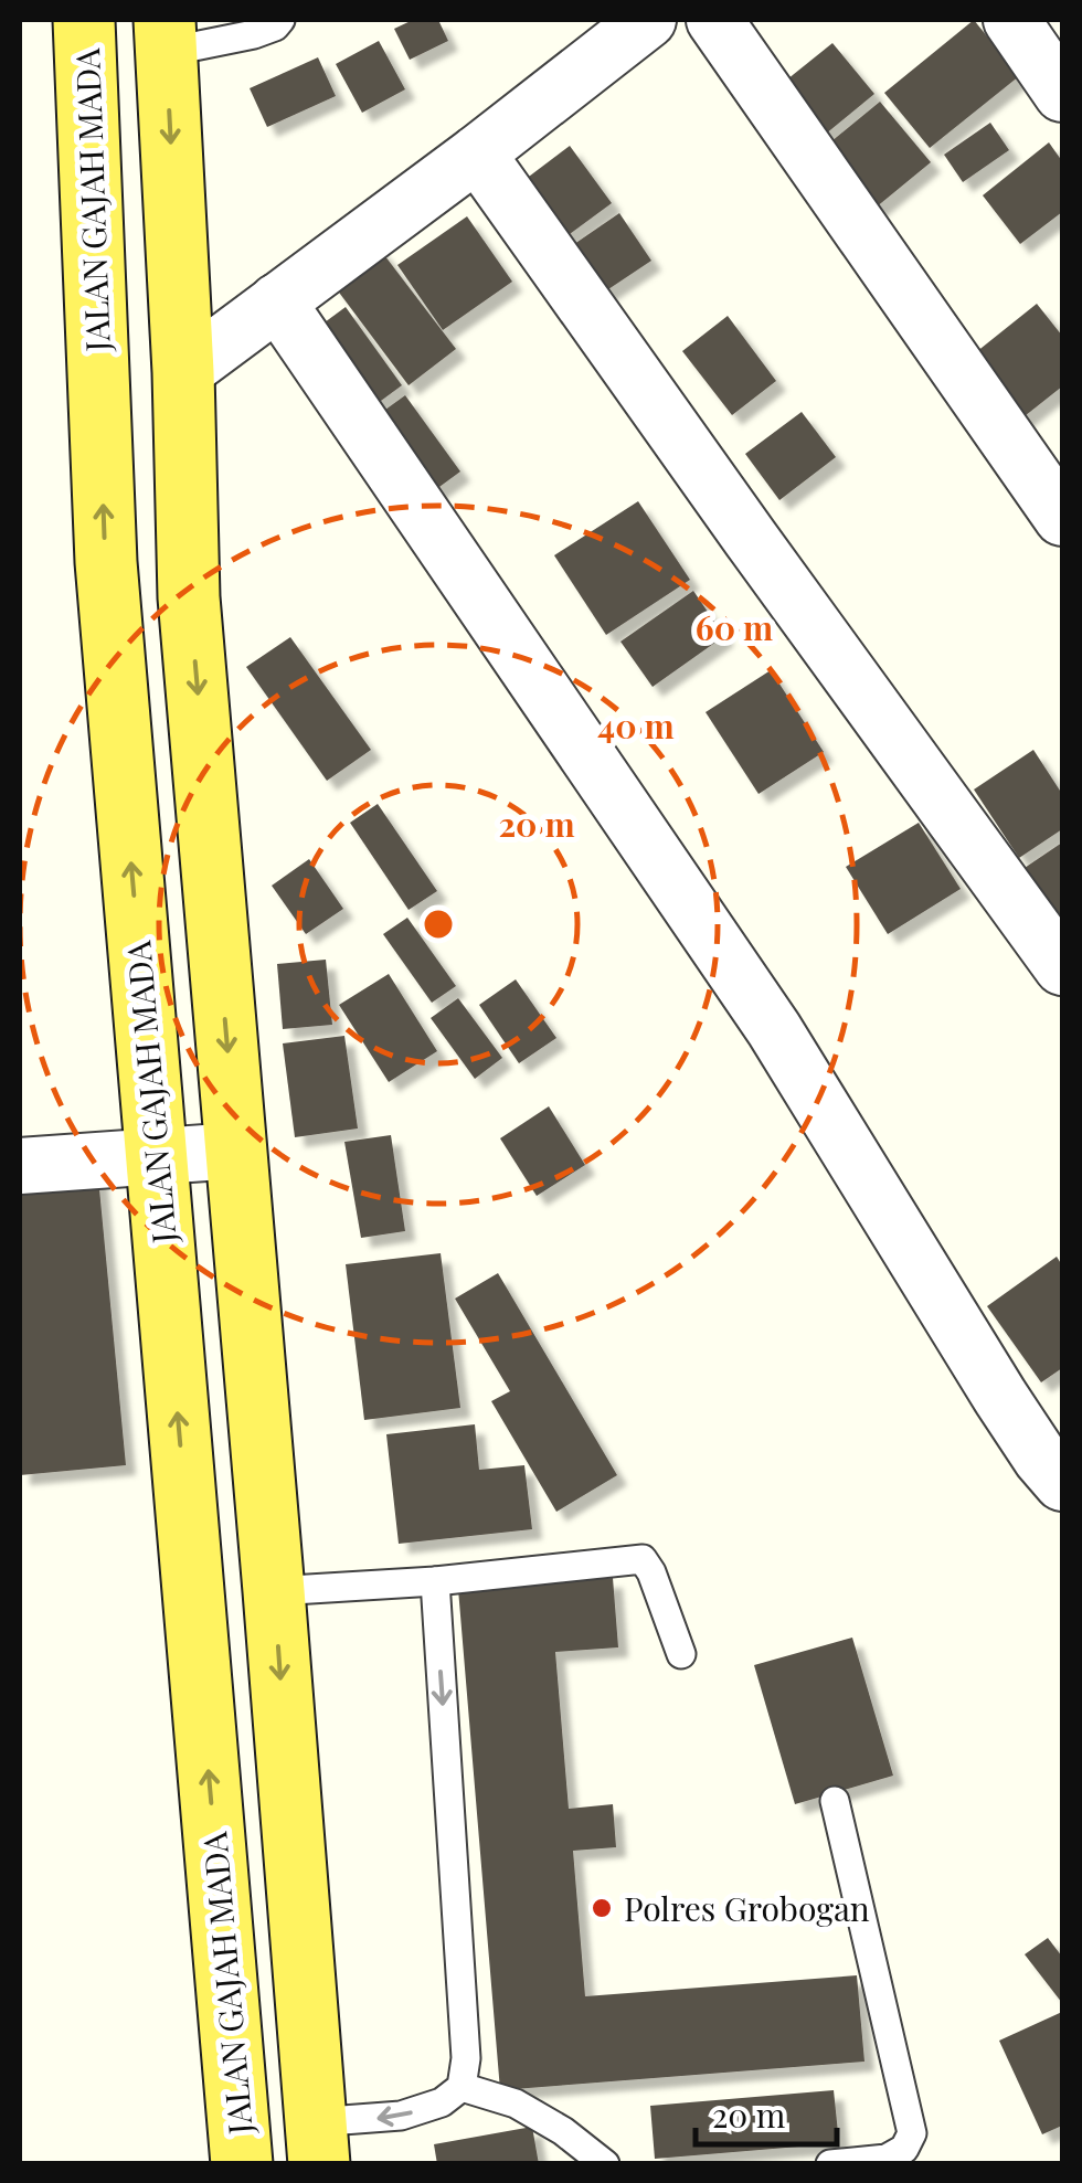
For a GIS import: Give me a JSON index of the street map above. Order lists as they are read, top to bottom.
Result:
{
  "streets": {
    "main road": ["JALAN GAJAH MADA"]
  },
  "places": ["Polres Grobogan"],
  "scale_bar": "20 m",
  "rings": ["60 m", "40 m", "20 m"]
}
